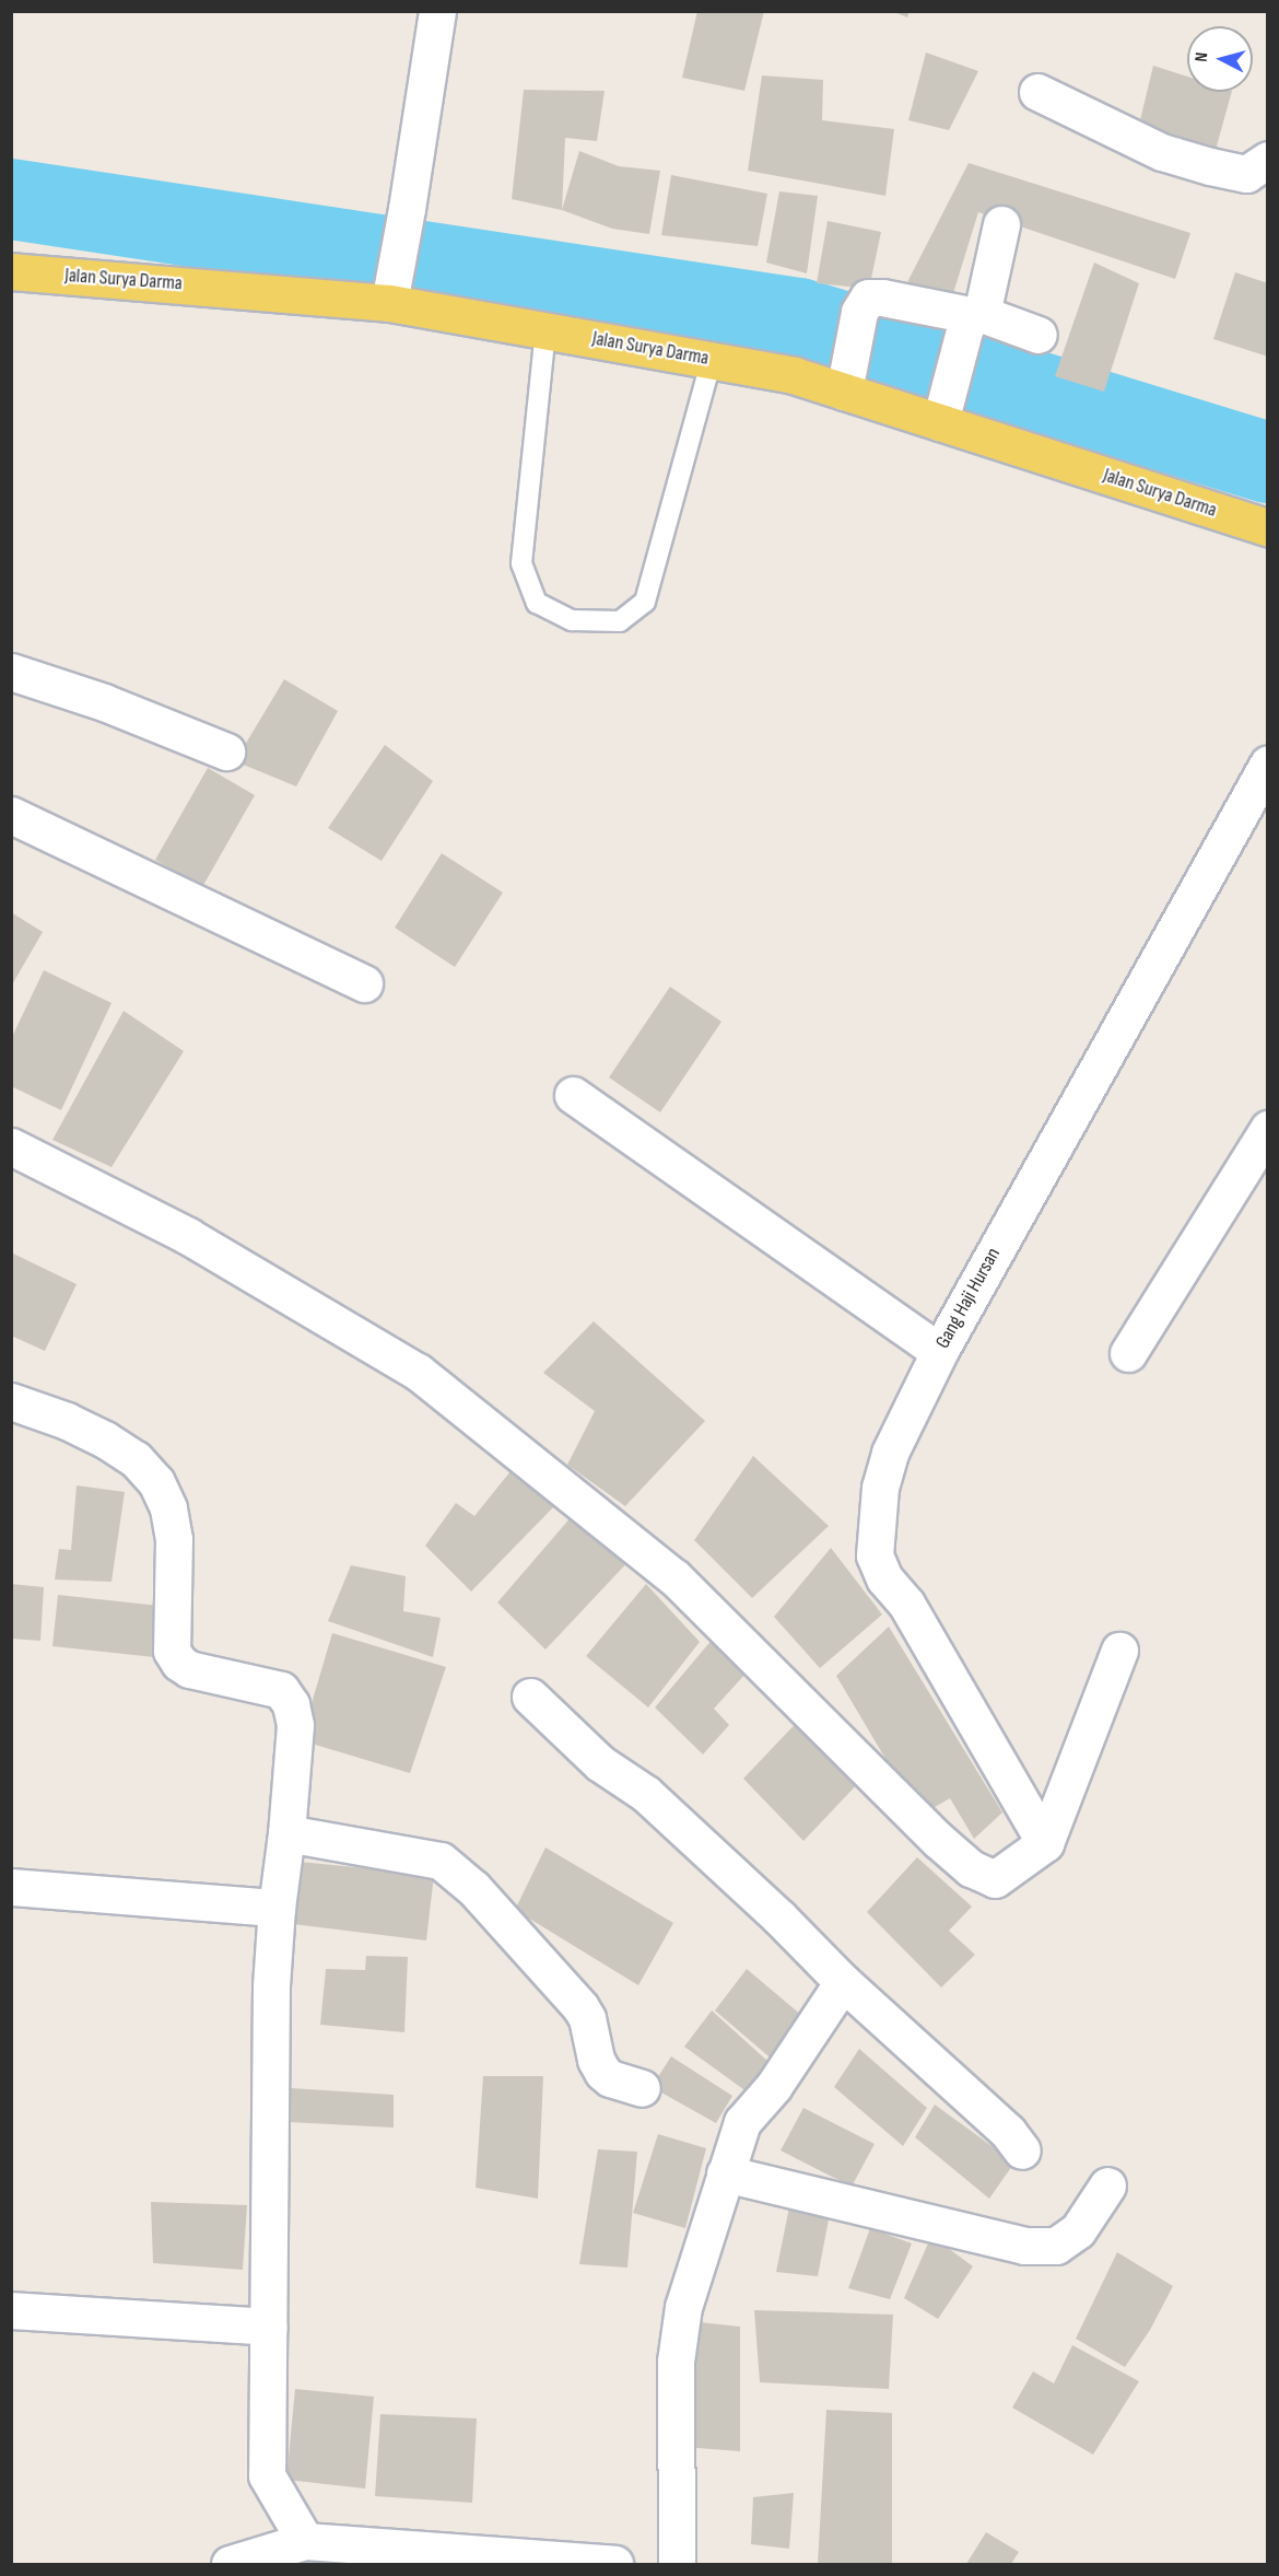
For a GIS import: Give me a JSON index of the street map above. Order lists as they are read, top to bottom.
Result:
{
  "streets": {
    "main road": ["Jalan Surya Darma"],
    "street": ["Gang Haji Hursan"]
  },
  "north": "left"
}
